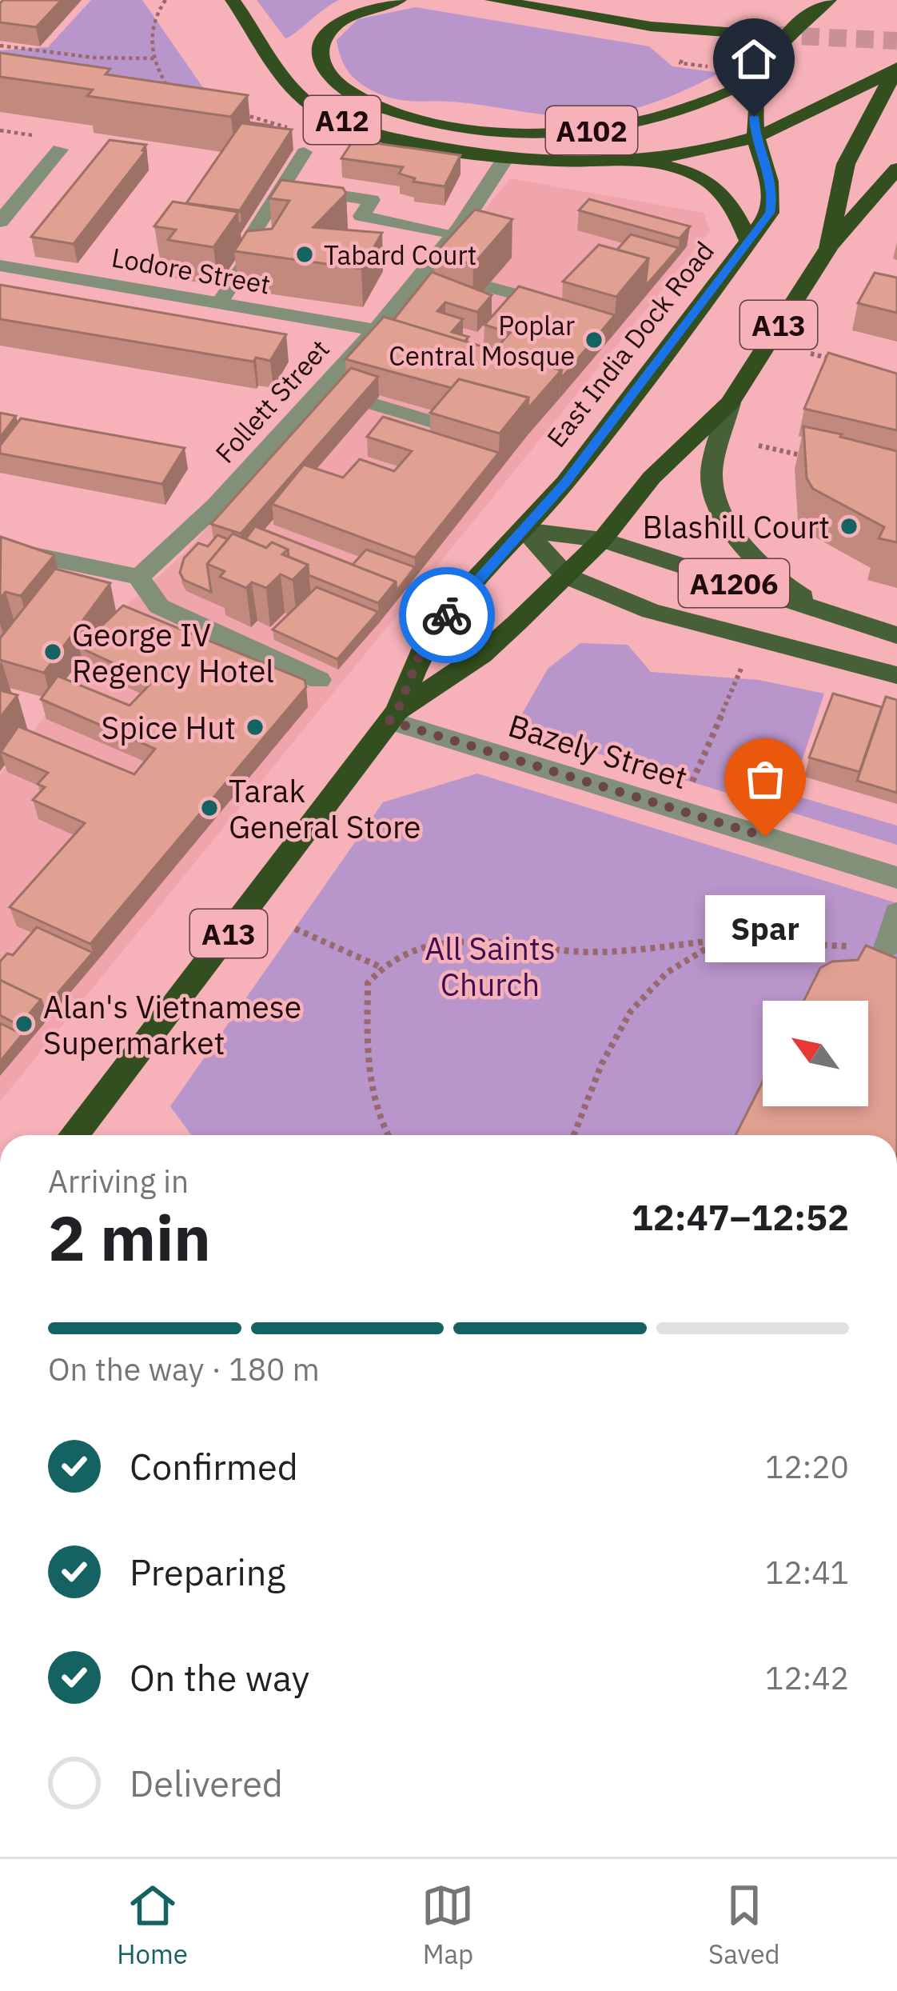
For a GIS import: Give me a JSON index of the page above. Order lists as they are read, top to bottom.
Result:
{
  "streets": {
    "highway": [
      "A12",
      "A102",
      "A13",
      "East India Dock Road"
    ],
    "main road": ["A1206"],
    "street": ["Lodore Street", "Follett Street", "Bazely Street"]
  },
  "crossings": [
    ["A12", "East India Dock Road"],
    ["A12", "Follett Street"],
    ["A102", "East India Dock Road"],
    ["Lodore Street", "Follett Street"],
    ["East India Dock Road", "A1206"],
    ["East India Dock Road", "Bazely Street"]
  ],
  "parks": ["All Saints Church"],
  "places": [
    "Tabard Court",
    "Poplar Central Mosque",
    "Blashill Court",
    "George IV Regency Hotel",
    "Spice Hut",
    "Tarak General Store",
    "Spar",
    "Alan's Vietnamese Supermarket"
  ],
  "north": "top left",
  "page": {
    "bubble": "Spar",
    "heading": ["2 min", "Arriving in", "12:47–12:52"],
    "bar": "On the way · 180 m",
    "list": [
      ["Confirmed", "12:20"],
      ["Preparing", "12:41"],
      ["On the way", "12:42"],
      "Delivered"
    ],
    "tabs": ["Home", "Map", "Saved"]
  }
}
